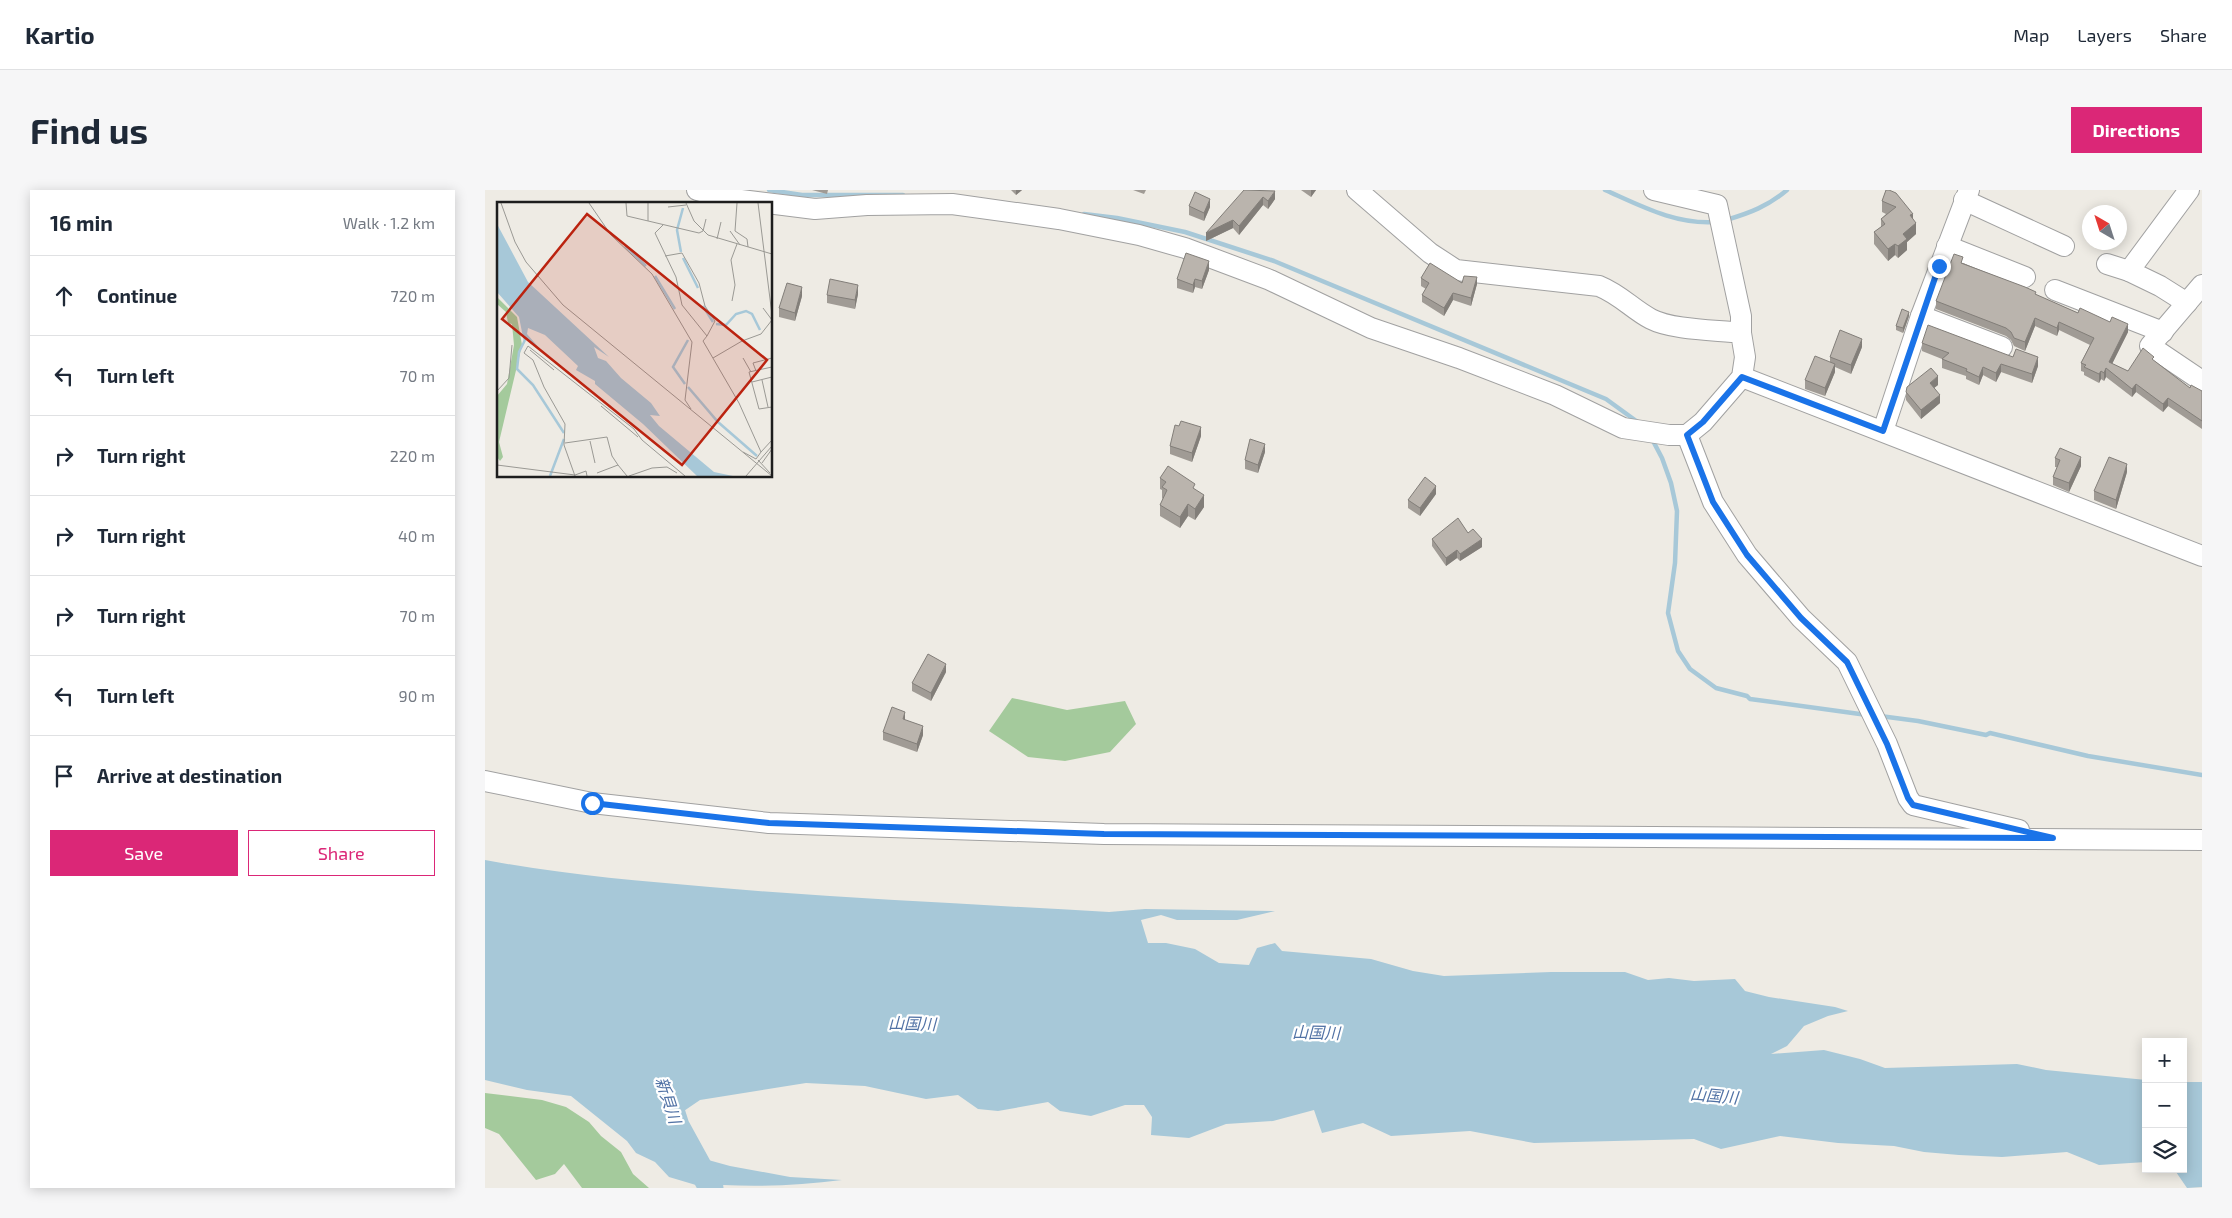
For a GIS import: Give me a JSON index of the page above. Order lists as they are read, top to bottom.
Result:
{
  "water": ["山国川", "新貝川"],
  "north": "top left",
  "page": {
    "header": "Kartio",
    "nav": ["Map", "Layers", "Share"],
    "buttons": [
      "Directions",
      ["Save", "Share"]
    ],
    "title": "Find us",
    "heading": ["16 min", "Walk · 1.2 km"],
    "list": [
      ["Continue", "720 m"],
      ["Turn left", "70 m"],
      ["Turn right", "220 m"],
      ["Turn right", "40 m"],
      ["Turn right", "70 m"],
      ["Turn left", "90 m"],
      "Arrive at destination"
    ],
    "map_buttons": ["+", "−"]
  }
}
